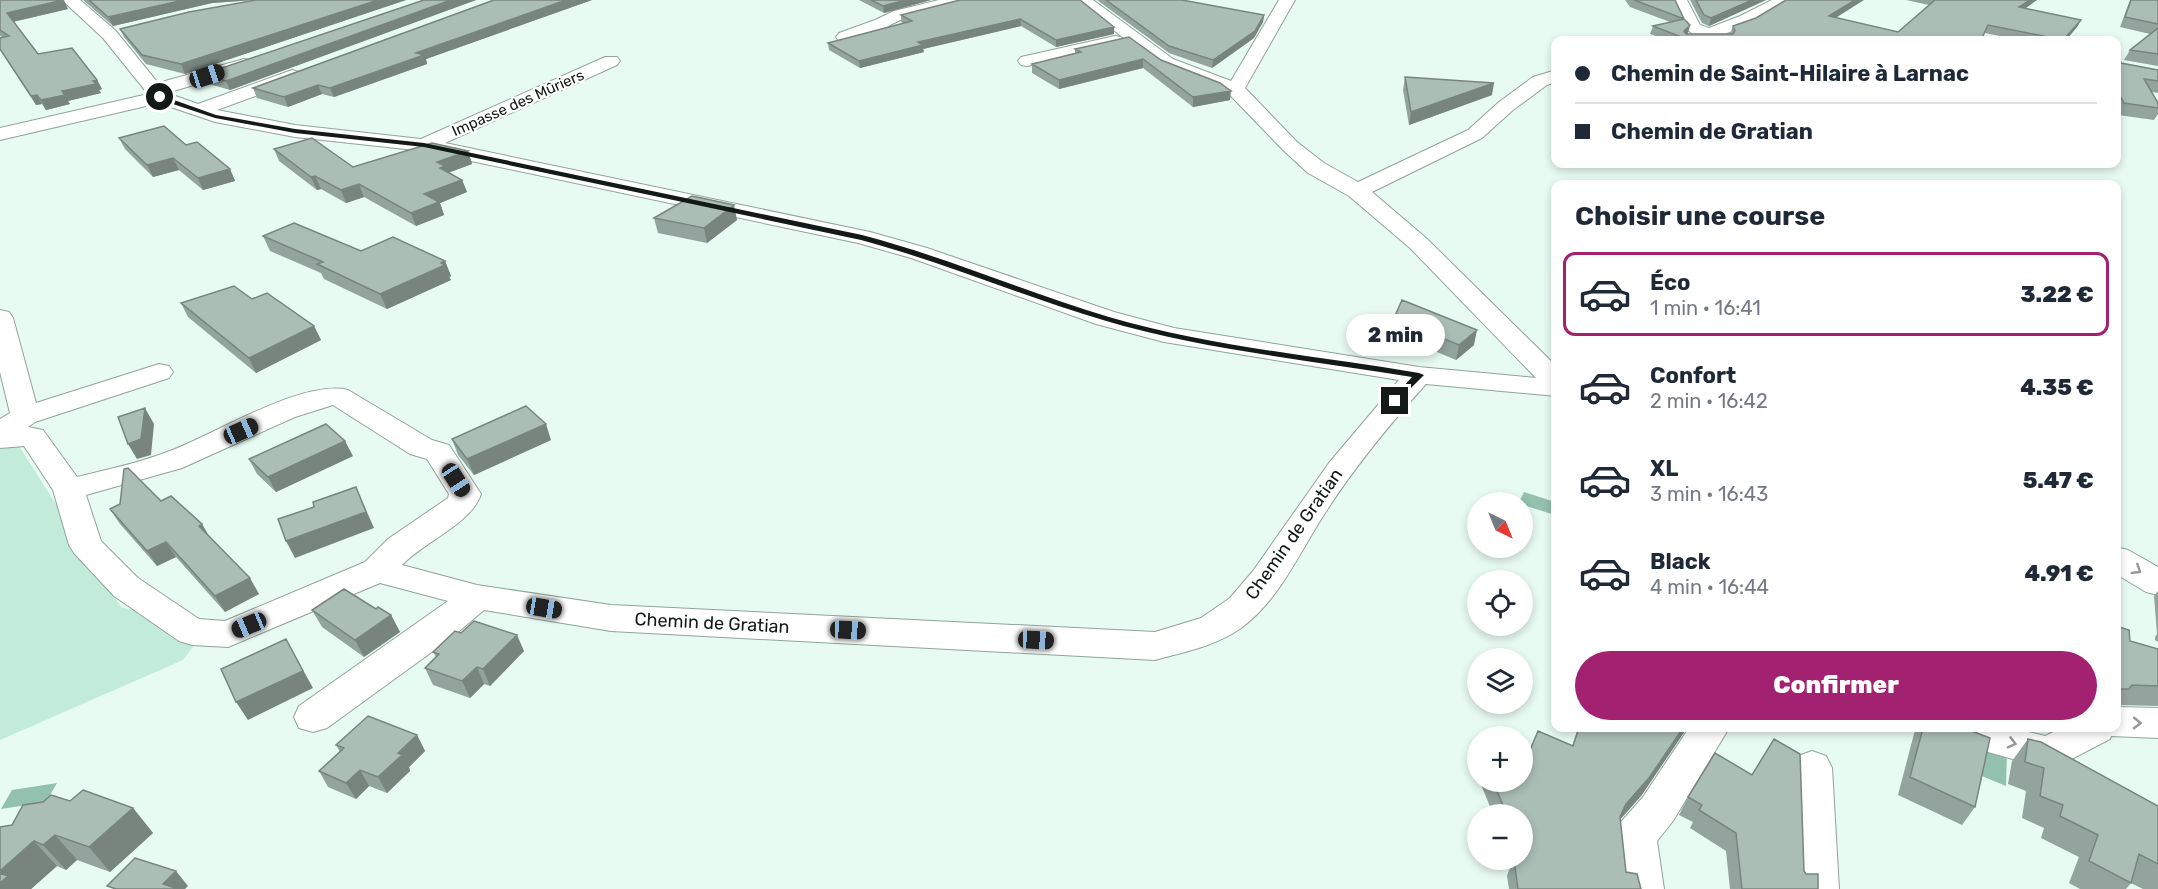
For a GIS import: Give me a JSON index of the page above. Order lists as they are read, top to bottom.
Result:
{
  "streets": {
    "street": ["Impasse des Mûriers", "Chemin de Gratian"]
  },
  "north": "bottom right",
  "page": {
    "banner": ["Chemin de Saint-Hilaire à Larnac", "Chemin de Gratian"],
    "heading": "Choisir une course",
    "list": [
      {
        "name": "Éco",
        "note": "1 min · 16:41",
        "value": "3.22 €"
      },
      {
        "name": "Confort",
        "note": "2 min · 16:42",
        "value": "4.35 €"
      },
      {
        "name": "XL",
        "note": "3 min · 16:43",
        "value": "5.47 €"
      },
      {
        "name": "Black",
        "note": "4 min · 16:44",
        "value": "4.91 €"
      }
    ],
    "bubble": "2 min",
    "map_buttons": ["+", "−"],
    "buttons": "Confirmer"
  }
}
